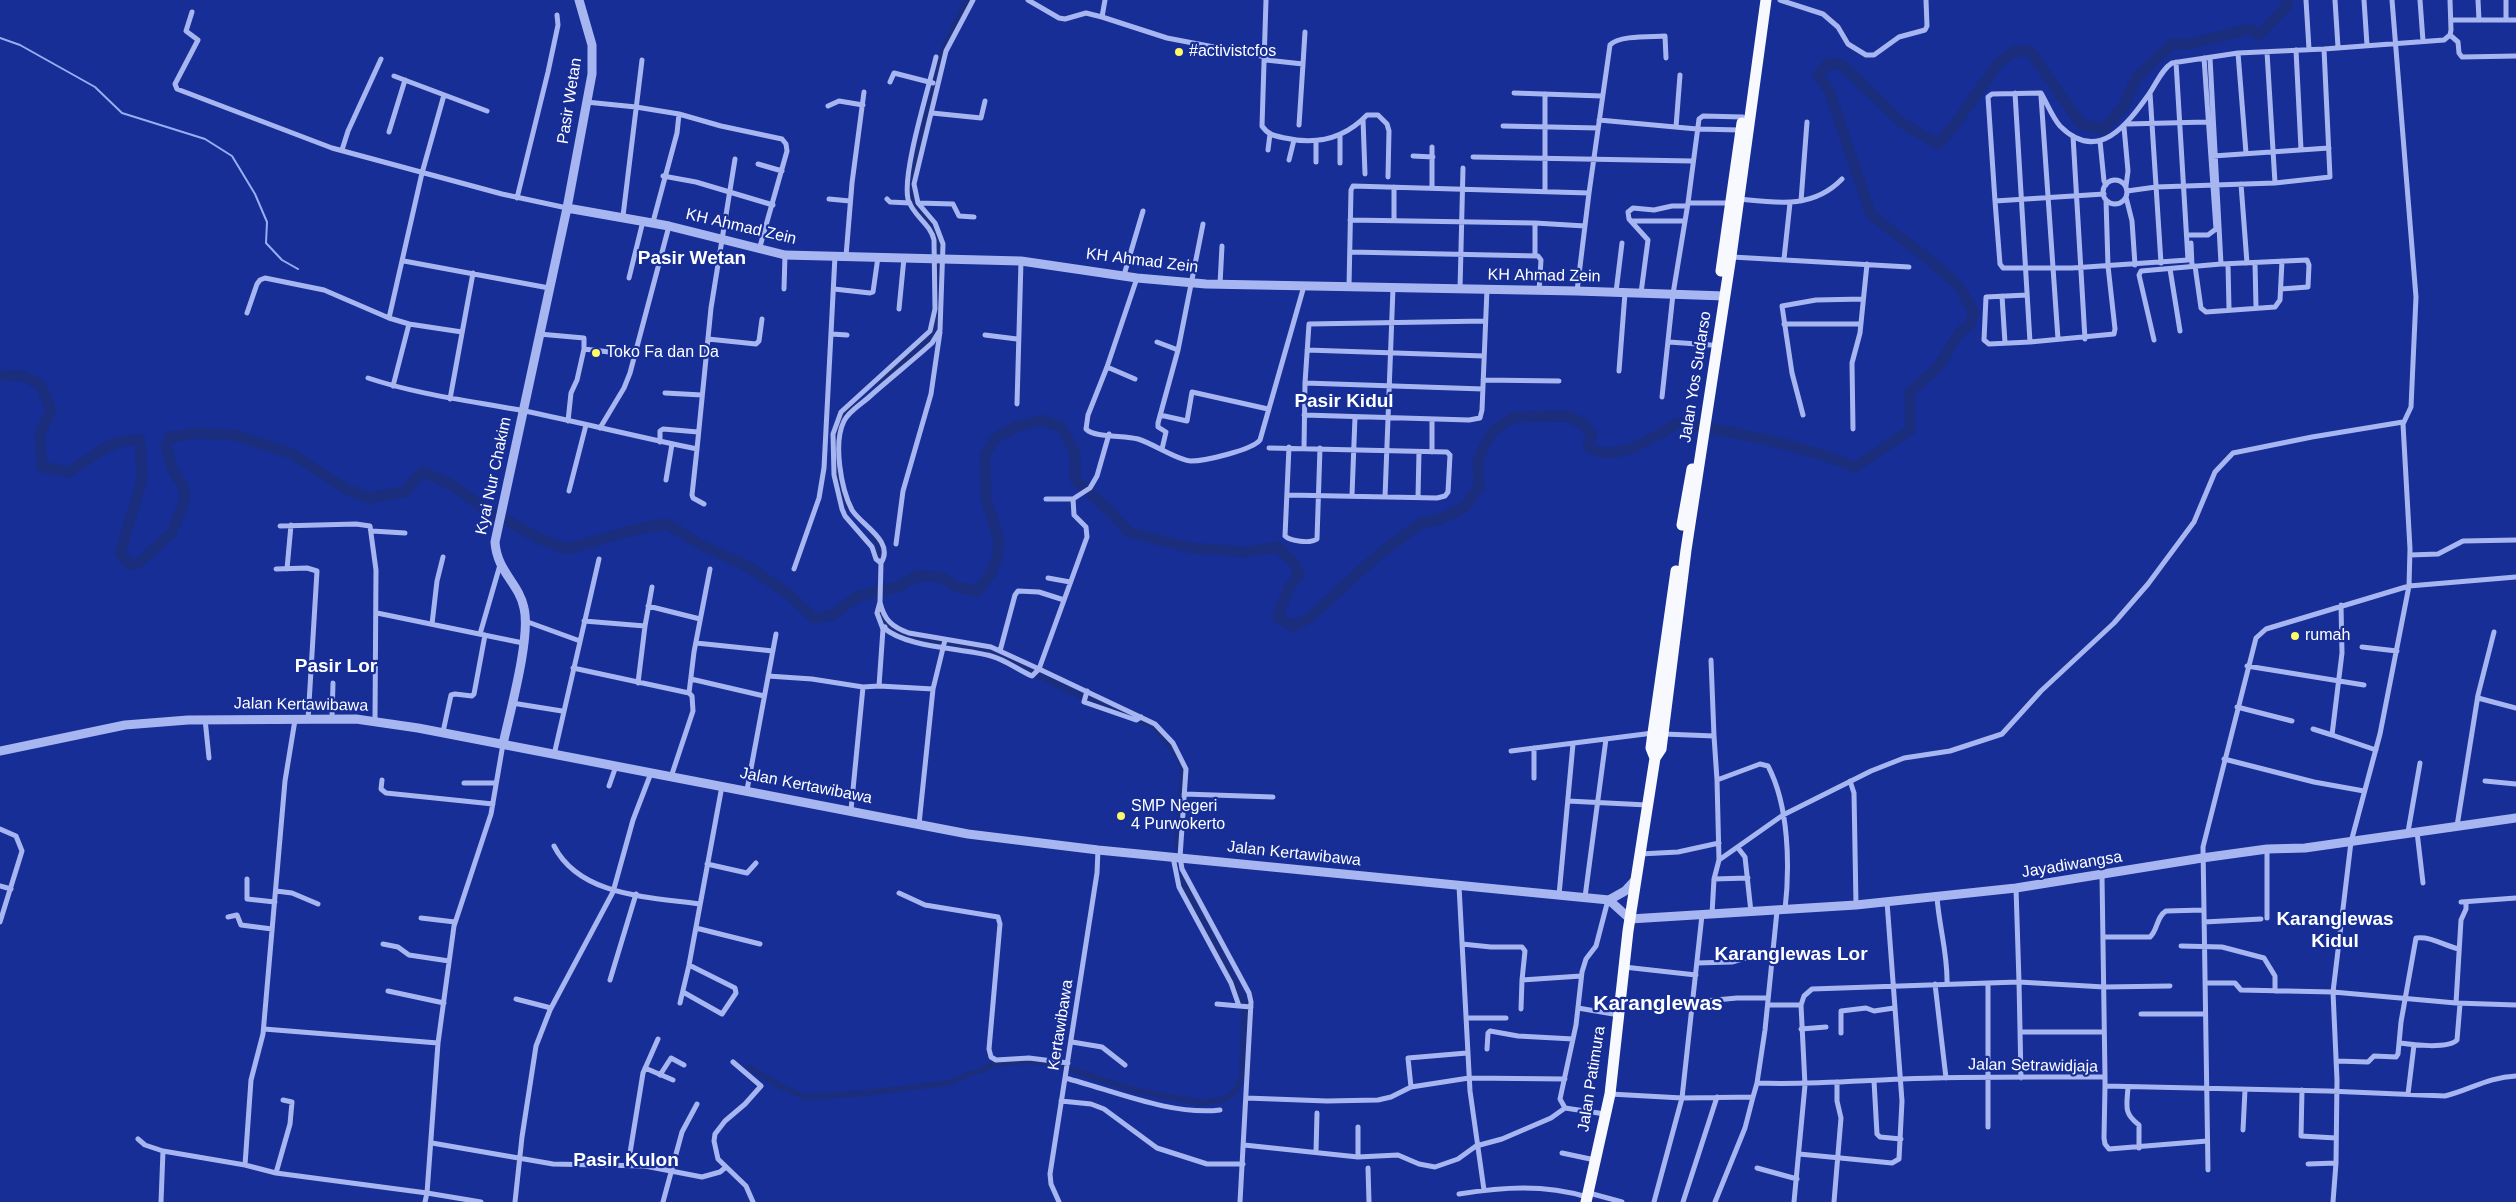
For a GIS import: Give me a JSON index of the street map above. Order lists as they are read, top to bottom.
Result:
{
  "streets": {
    "highway": ["Jalan Yos Sudarso", "Jalan Patimura"],
    "street": [
      "Pasir Wetan",
      "KH Ahmad Zein",
      "Kyai Nur Chakim",
      "Jalan Kertawibawa",
      "Jayadiwangsa",
      "Kertawibawa",
      "Jalan Setrawidjaja"
    ]
  },
  "crossings": [
    ["Pasir Wetan", "KH Ahmad Zein"],
    ["Pasir Wetan", "Kyai Nur Chakim"],
    ["KH Ahmad Zein", "Jalan Yos Sudarso"],
    ["KH Ahmad Zein", "Kyai Nur Chakim"],
    ["Jalan Yos Sudarso", "Jayadiwangsa"],
    ["Jalan Yos Sudarso", "Jalan Patimura"],
    ["Kyai Nur Chakim", "Jalan Kertawibawa"],
    ["Jalan Kertawibawa", "Kertawibawa"],
    ["Jayadiwangsa", "Jalan Patimura"]
  ],
  "districts": [
    "Pasir Wetan",
    "Pasir Kidul",
    "Pasir Lor",
    "Karanglewas Kidul",
    "Karanglewas Lor",
    "Karanglewas",
    "Pasir Kulon"
  ],
  "places": [
    "#activistcfos",
    "Toko Fa dan Da",
    "rumah",
    "SMP Negeri 4 Purwokerto"
  ]
}
